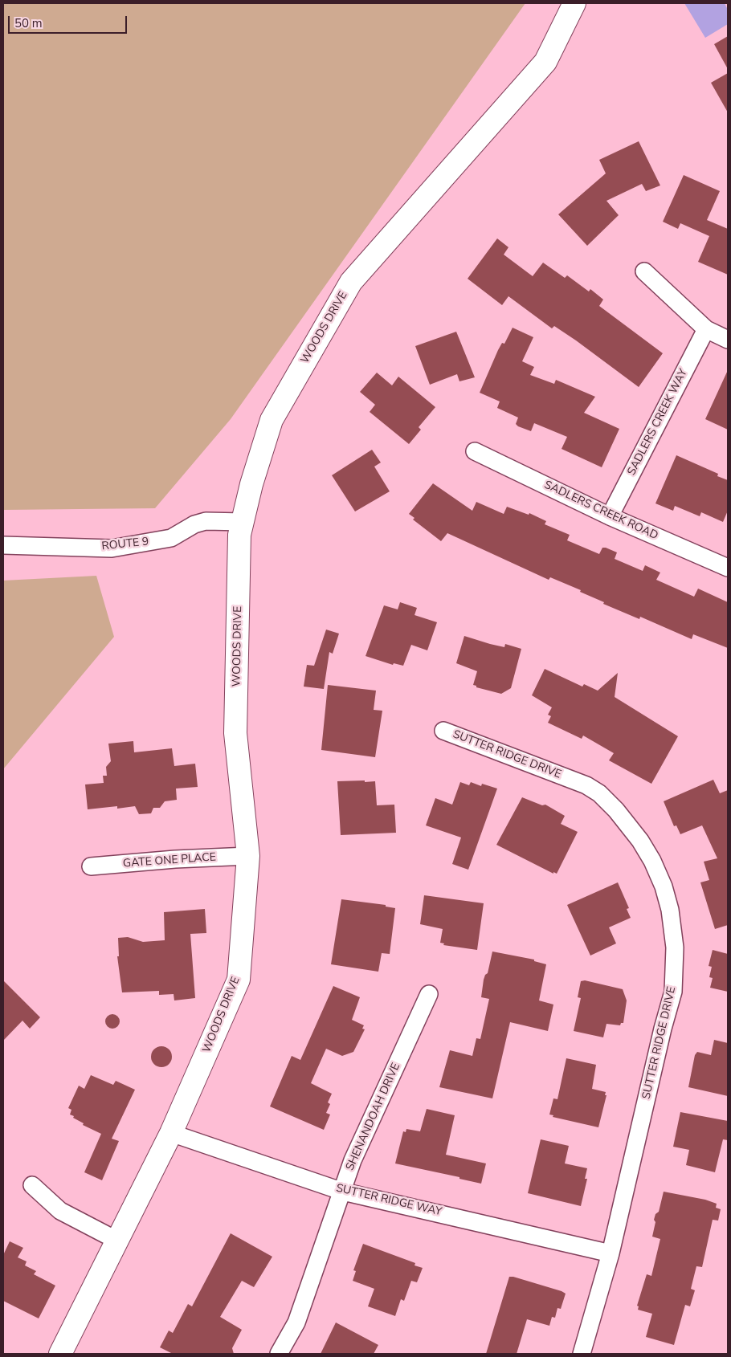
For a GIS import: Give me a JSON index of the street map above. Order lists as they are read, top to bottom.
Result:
{
  "streets": {
    "street": [
      "WOODS DRIVE",
      "SADLERS CREEK WAY",
      "SADLERS CREEK ROAD",
      "ROUTE 9",
      "SUTTER RIDGE DRIVE",
      "GATE ONE PLACE",
      "SHENANDOAH DRIVE",
      "SUTTER RIDGE WAY"
    ]
  },
  "crossings": [
    ["WOODS DRIVE", "ROUTE 9"],
    ["WOODS DRIVE", "GATE ONE PLACE"],
    ["WOODS DRIVE", "SUTTER RIDGE WAY"],
    ["SADLERS CREEK WAY", "SADLERS CREEK ROAD"],
    ["SUTTER RIDGE DRIVE", "SUTTER RIDGE WAY"],
    ["SHENANDOAH DRIVE", "SUTTER RIDGE WAY"]
  ],
  "scale_bar": "50 m"
}
